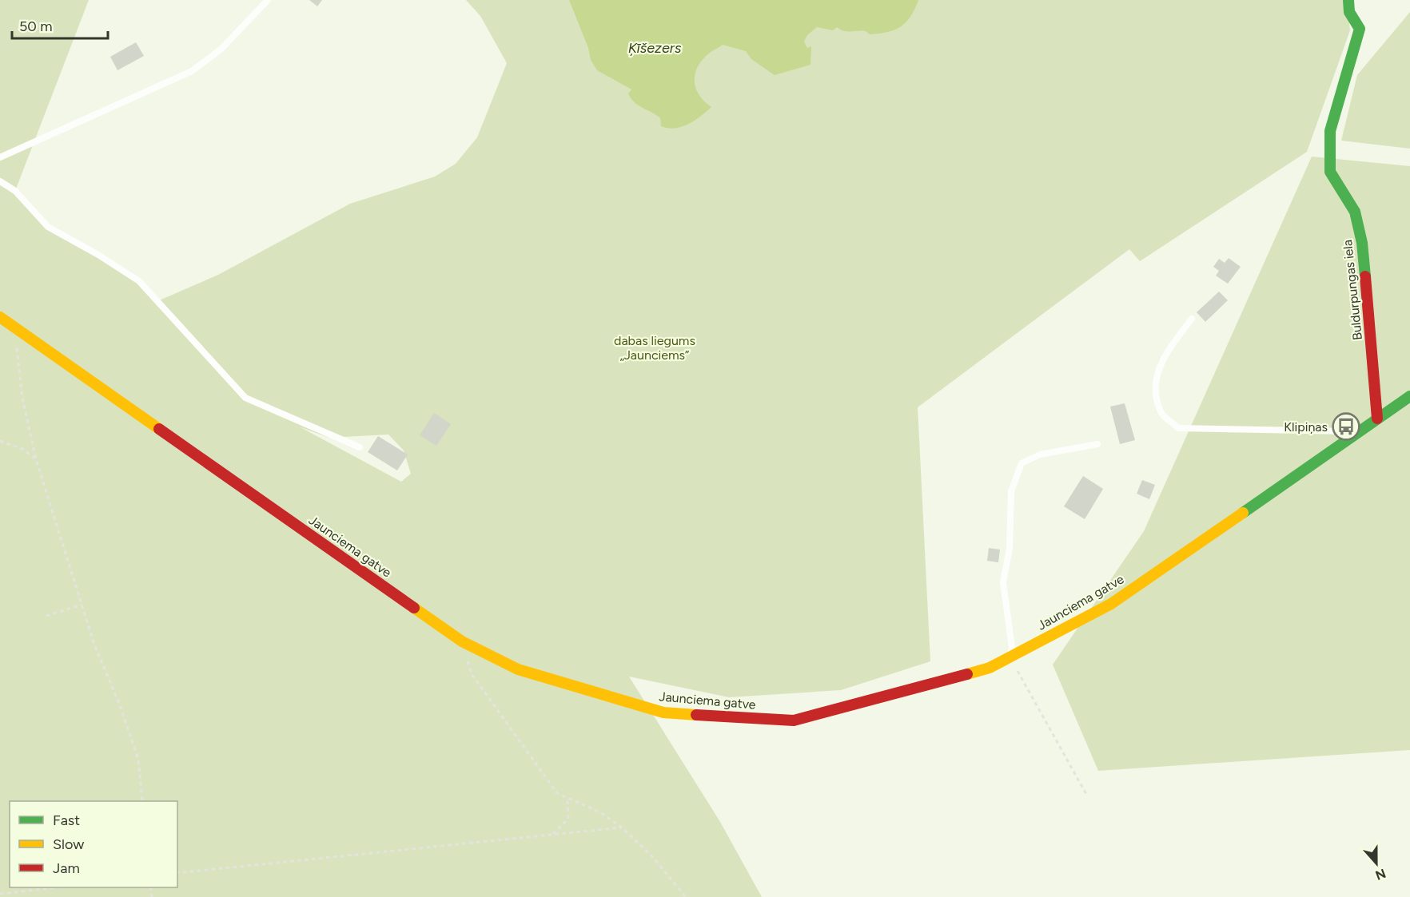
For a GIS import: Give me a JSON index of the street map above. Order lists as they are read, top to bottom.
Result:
{
  "streets": {
    "main road": ["Buldurpungas iela", "Jaunciema gatve"]
  },
  "crossings": [
    ["Buldurpungas iela", "Jaunciema gatve"]
  ],
  "water": ["Ķīšezers"],
  "parks": ["dabas liegums „Jaunciems”"],
  "places": {
    "bus stop": ["Klipiņas"]
  },
  "legend": ["Fast", "Slow", "Jam"],
  "scale_bar": "50 m",
  "north": "bottom"
}
